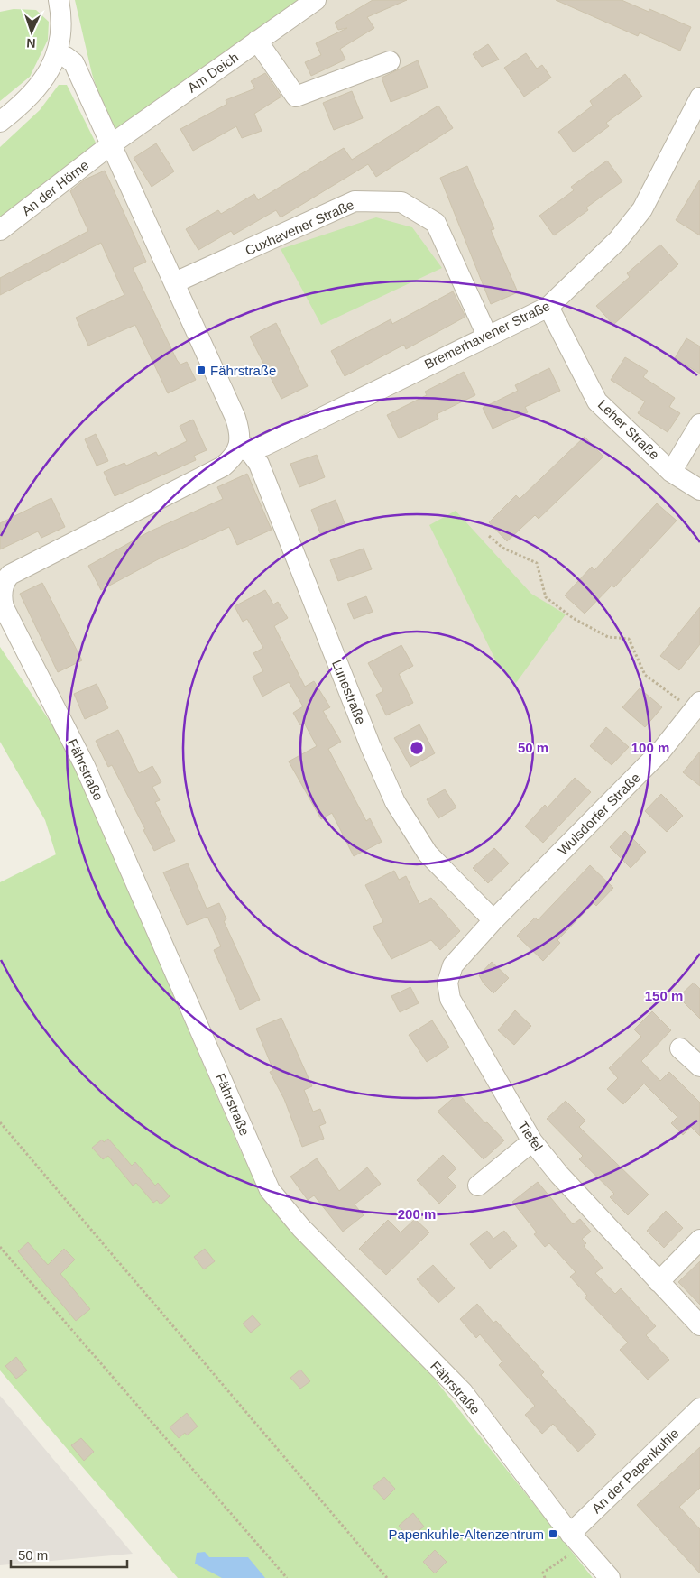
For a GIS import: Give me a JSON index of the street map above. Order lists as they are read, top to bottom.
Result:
{
  "streets": {
    "street": [
      "Am Deich",
      "An der Hörne",
      "Cuxhavener Straße",
      "Bremerhavener Straße",
      "Leher Straße",
      "Lunestraße",
      "Fährstraße",
      "Wulsdorfer Straße",
      "Tiefel",
      "An der Papenkuhle"
    ]
  },
  "crossings": [
    ["Am Deich", "An der Hörne"],
    ["Cuxhavener Straße", "Bremerhavener Straße"],
    ["Bremerhavener Straße", "Leher Straße"],
    ["Bremerhavener Straße", "Lunestraße"],
    ["Bremerhavener Straße", "Fährstraße"],
    ["Lunestraße", "Fährstraße"],
    ["Lunestraße", "Wulsdorfer Straße"],
    ["Lunestraße", "Tiefel"],
    ["Fährstraße", "An der Papenkuhle"],
    ["Wulsdorfer Straße", "Tiefel"]
  ],
  "places": {
    "transit": ["Fährstraße", "Papenkuhle-Altenzentrum"]
  },
  "scale_bar": "50 m",
  "north": "bottom",
  "rings": [
    "50 m",
    "100 m",
    "150 m",
    "200 m"
  ]
}
